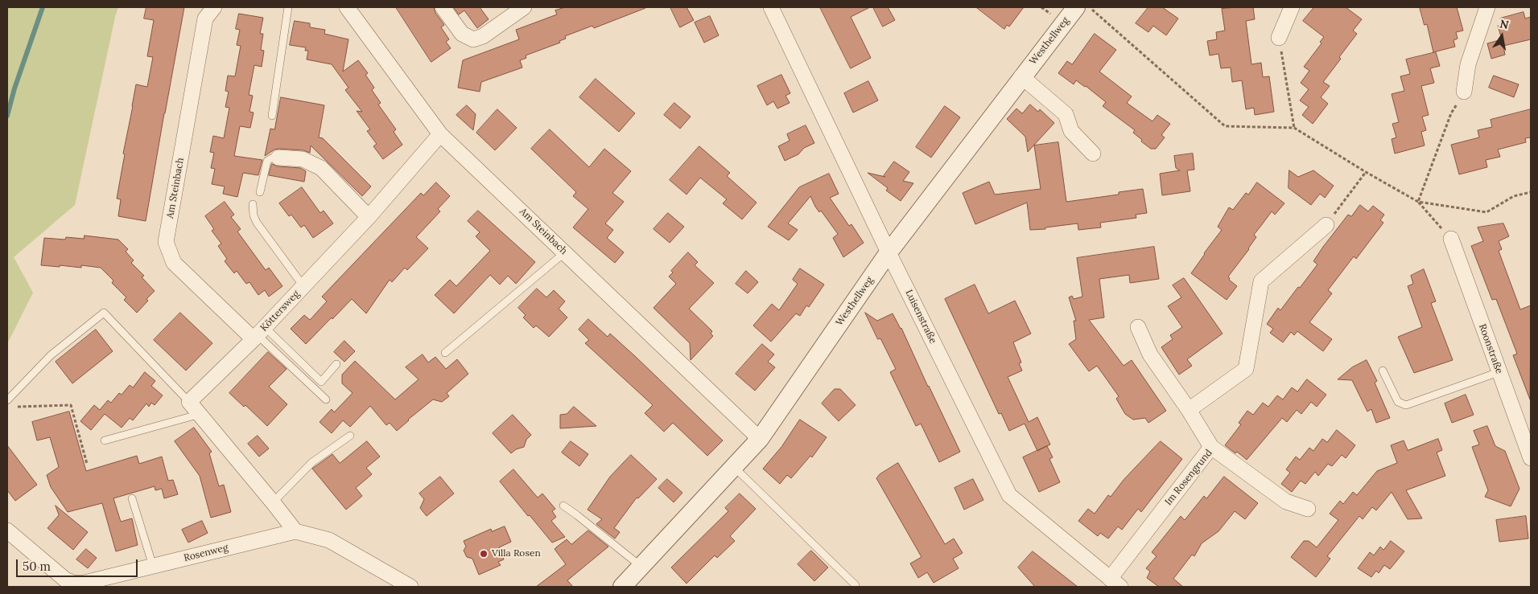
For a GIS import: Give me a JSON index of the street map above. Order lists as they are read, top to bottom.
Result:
{
  "streets": {
    "street": [
      "Westhellweg",
      "Am Steinbach",
      "Köttersweg",
      "Luisenstraße",
      "Roonstraße",
      "Im Rosengrund",
      "Rosenweg"
    ]
  },
  "crossings": [
    ["Westhellweg", "Am Steinbach"],
    ["Westhellweg", "Luisenstraße"],
    ["Am Steinbach", "Köttersweg"],
    ["Luisenstraße", "Im Rosengrund"]
  ],
  "places": ["Villa Rosen"],
  "scale_bar": "50 m",
  "north": "top"
}
